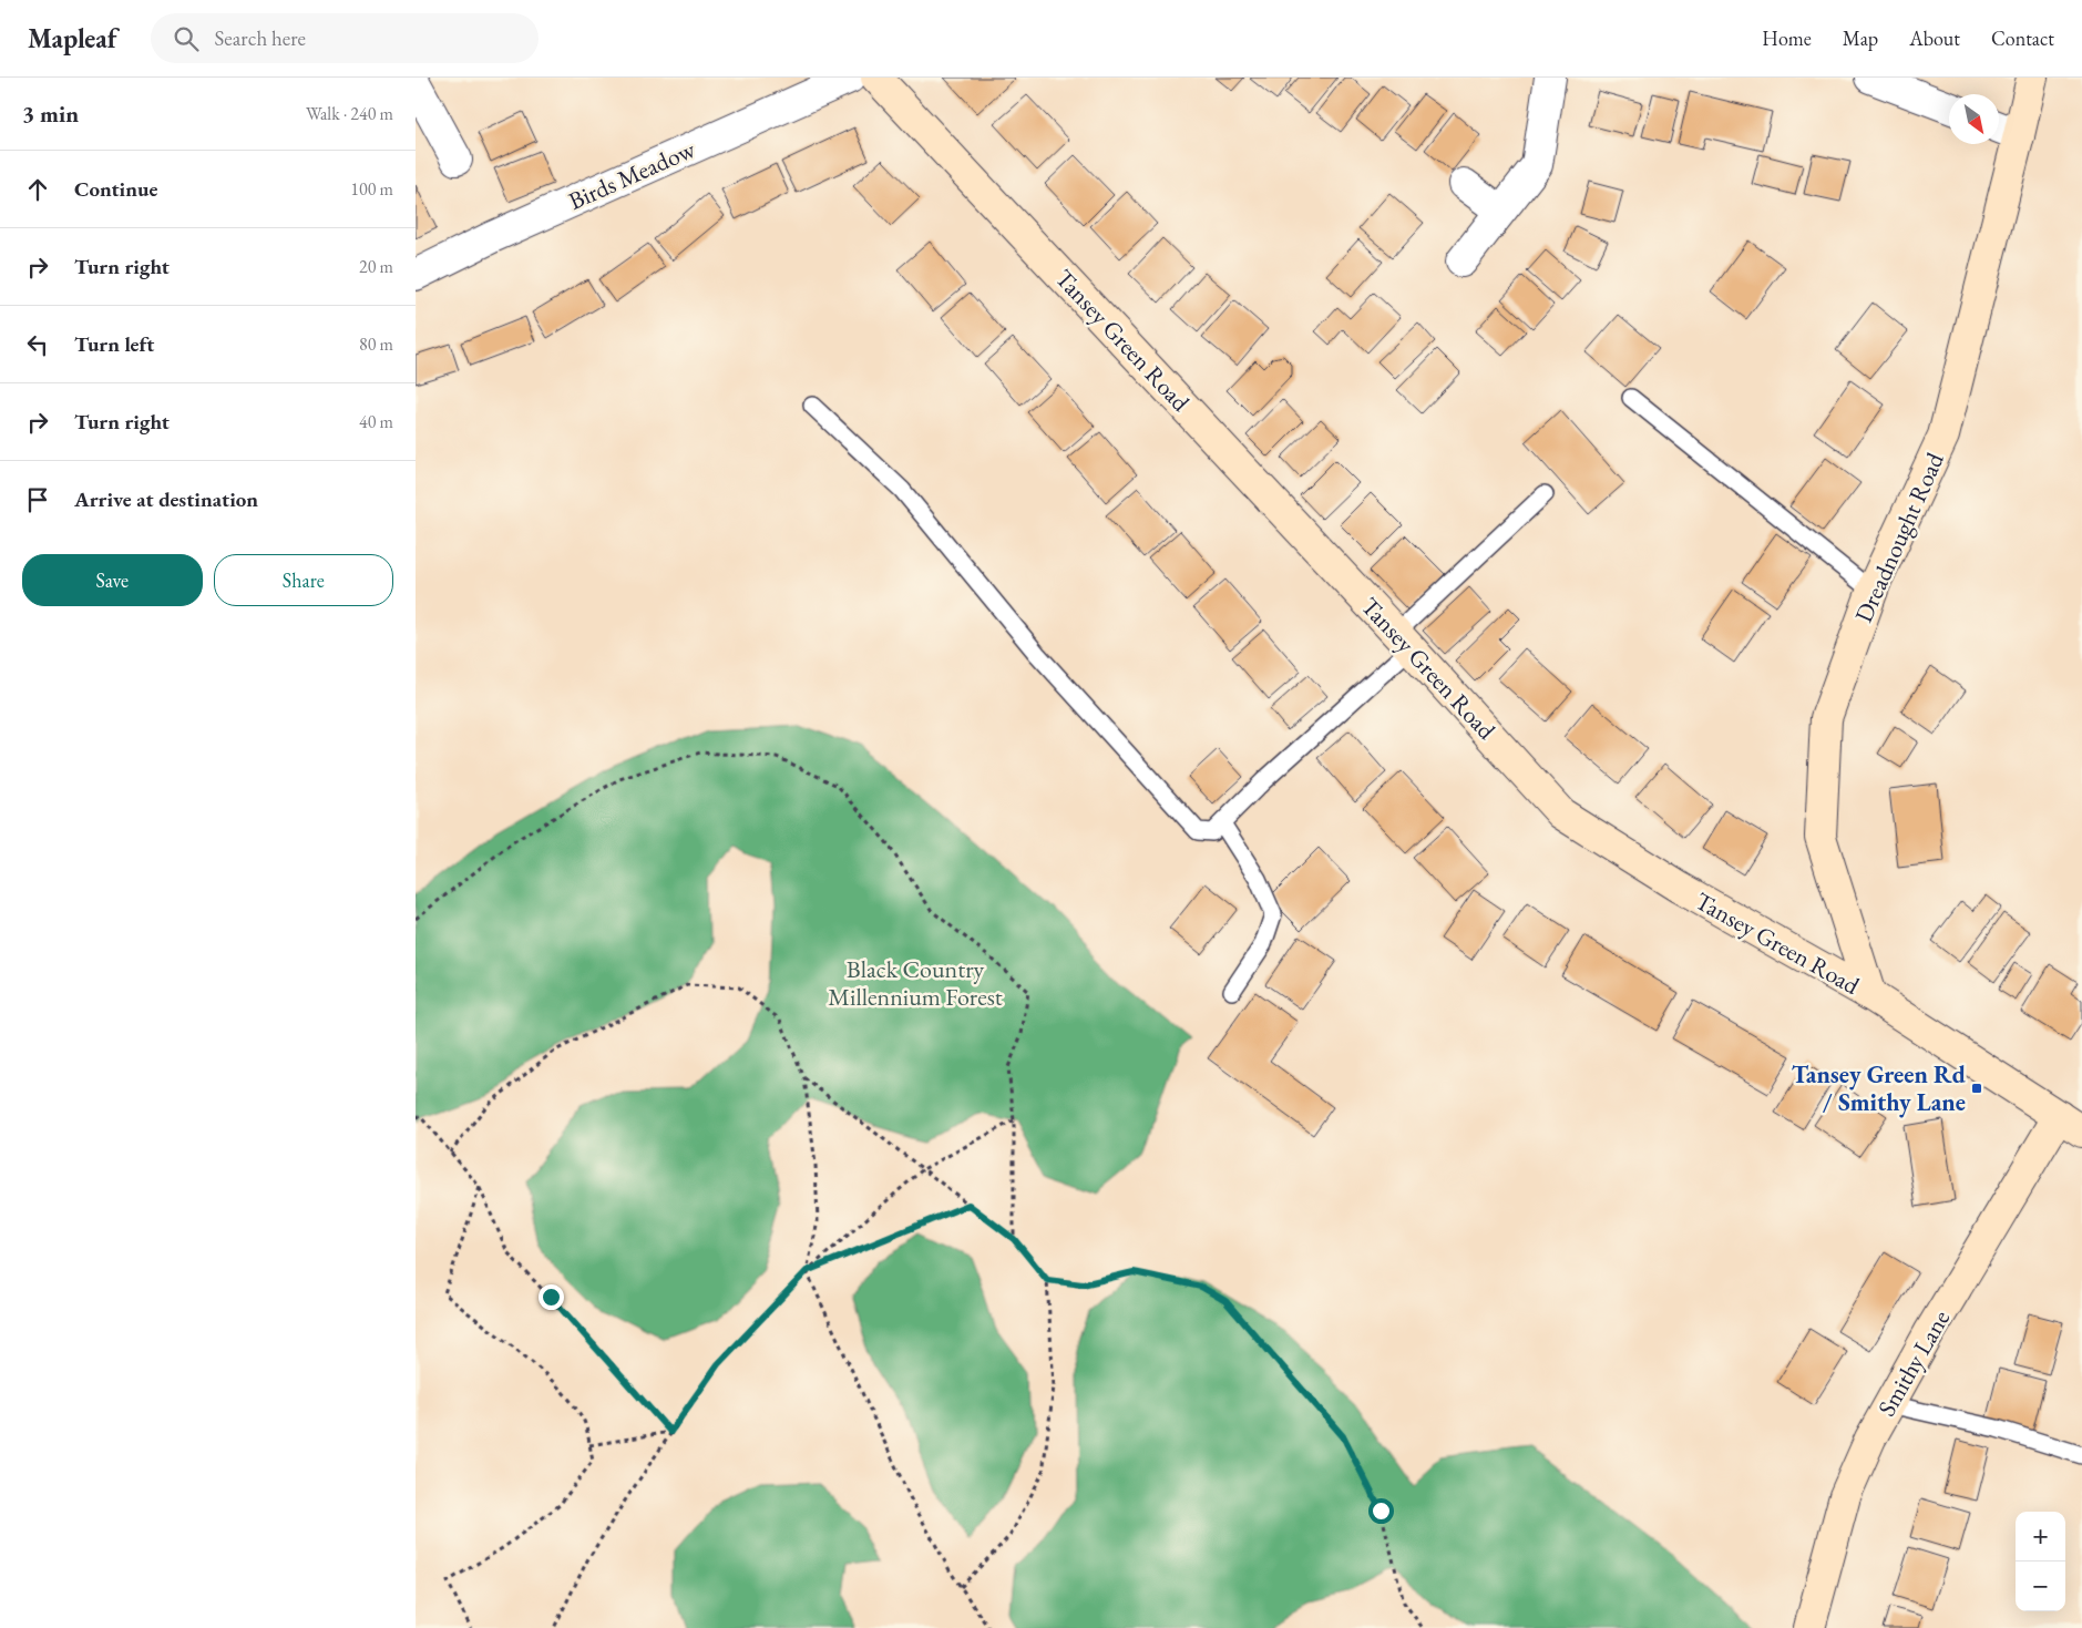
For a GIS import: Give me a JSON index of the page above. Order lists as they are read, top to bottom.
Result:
{
  "streets": {
    "street": [
      "Birds Meadow",
      "Tansey Green Road",
      "Dreadnought Road",
      "Smithy Lane"
    ]
  },
  "crossings": [
    ["Tansey Green Road", "Dreadnought Road"],
    ["Tansey Green Road", "Smithy Lane"]
  ],
  "parks": ["Black Country Millennium Forest"],
  "places": {
    "transit": ["Tansey Green Rd / Smithy Lane"]
  },
  "north": "bottom right",
  "page": {
    "header": "Mapleaf",
    "search": "Search here",
    "nav": [
      "Home",
      "Map",
      "About",
      "Contact"
    ],
    "heading": ["3 min", "Walk · 240 m"],
    "list": [
      ["Continue", "100 m"],
      ["Turn right", "20 m"],
      ["Turn left", "80 m"],
      ["Turn right", "40 m"],
      "Arrive at destination"
    ],
    "buttons": ["Save", "Share"],
    "map_buttons": ["+", "−"]
  }
}
